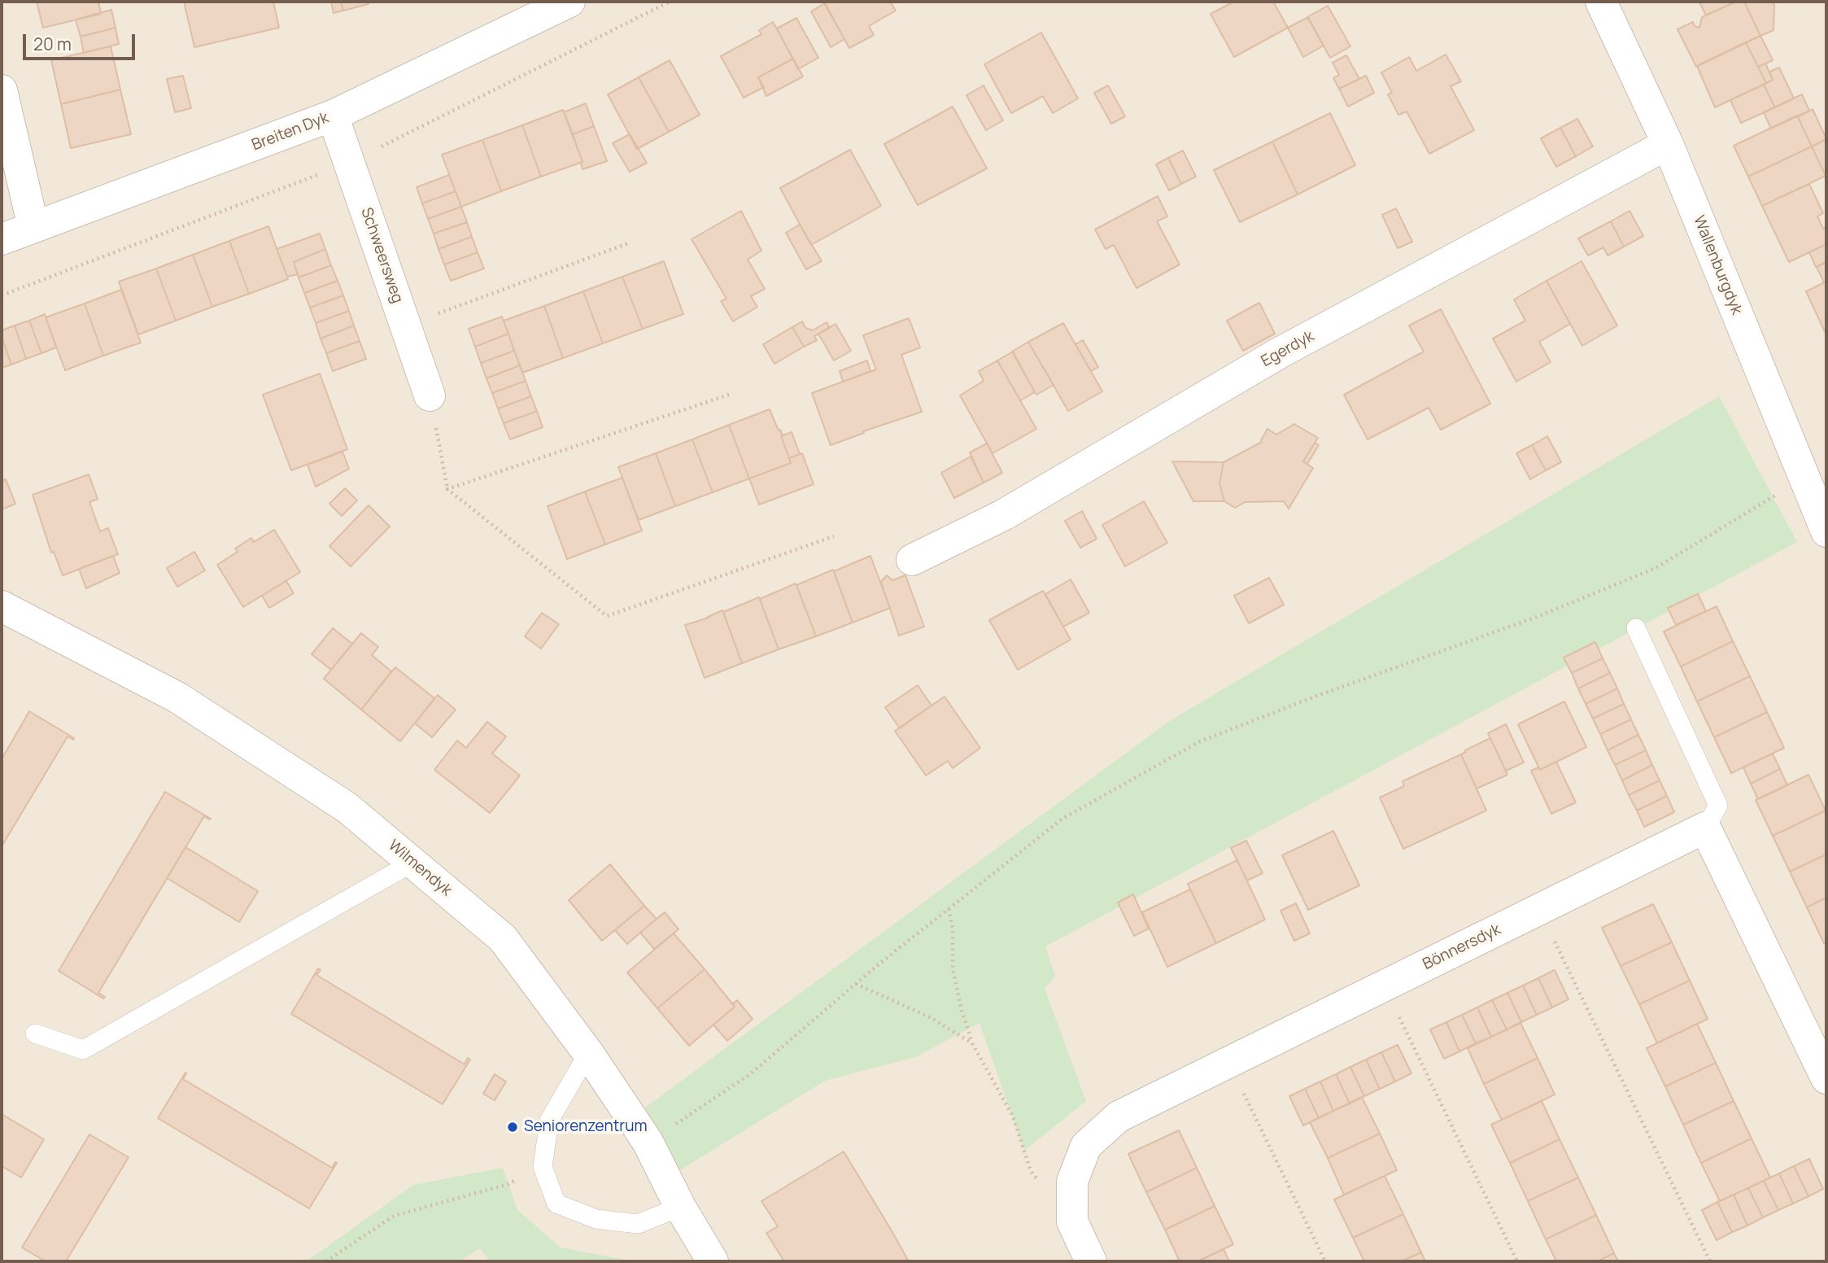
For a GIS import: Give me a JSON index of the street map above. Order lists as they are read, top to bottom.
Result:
{
  "streets": {
    "street": [
      "Breiten Dyk",
      "Schweersweg",
      "Wallenburgdyk",
      "Egerdyk",
      "Wilmendyk",
      "Bönnersdyk"
    ]
  },
  "crossings": [
    ["Breiten Dyk", "Schweersweg"],
    ["Wallenburgdyk", "Egerdyk"]
  ],
  "places": ["Seniorenzentrum"],
  "scale_bar": "20 m"
}
